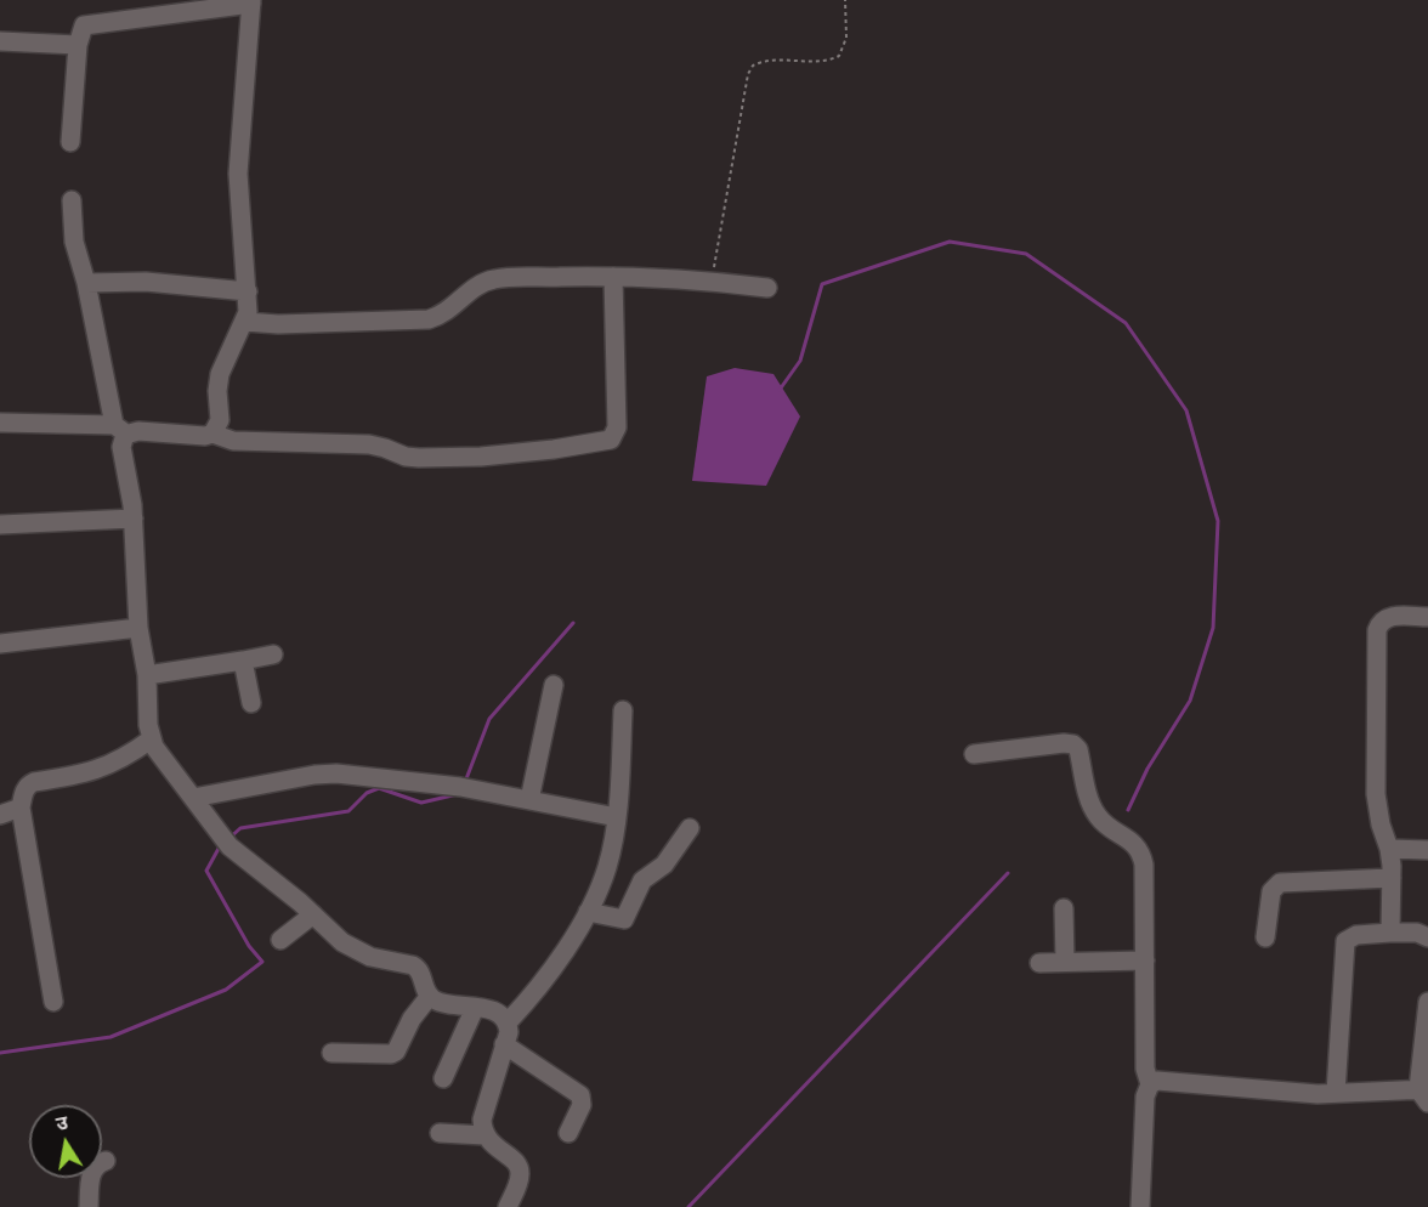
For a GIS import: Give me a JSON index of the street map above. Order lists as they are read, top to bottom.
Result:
{
  "north": "top"
}
